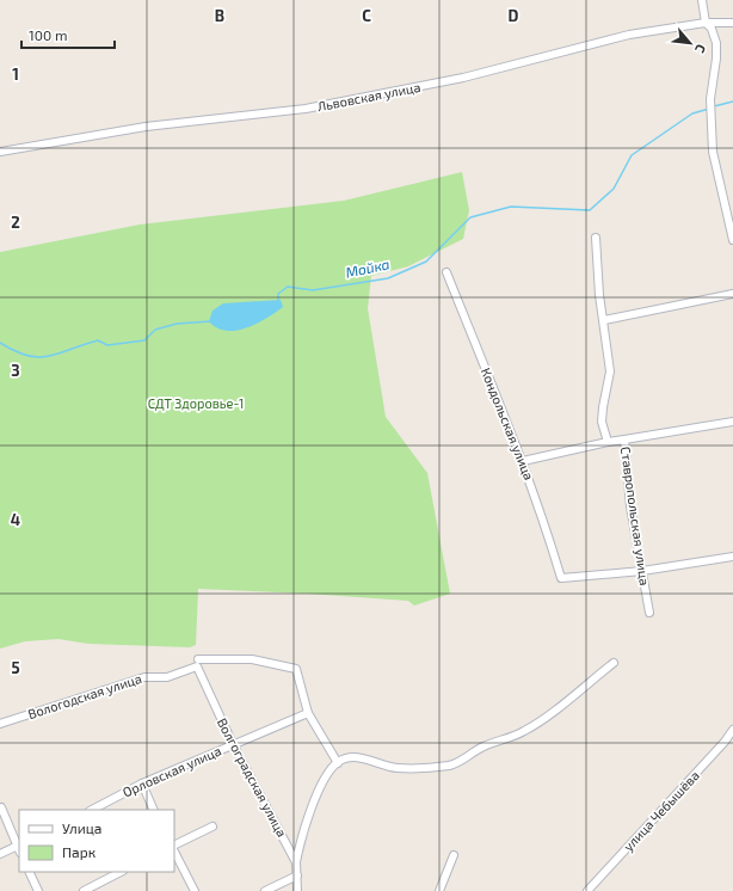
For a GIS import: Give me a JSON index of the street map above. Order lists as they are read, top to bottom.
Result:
{
  "streets": {
    "street": [
      "Львовская улица",
      "Кондольская улица",
      "Ставропольская улица",
      "Вологодская улица",
      "Орловская улица",
      "Волгоградская улица",
      "улица Чебышёва"
    ]
  },
  "crossings": [
    ["Кондольская улица", "Ставропольская улица"],
    ["Вологодская улица", "Орловская улица"],
    ["Вологодская улица", "Волгоградская улица"],
    ["Орловская улица", "Волгоградская улица"]
  ],
  "water": ["Мойка"],
  "parks": ["СДТ Здоровье-1"],
  "legend": ["Улица", "Парк"],
  "scale_bar": "100 m",
  "north": "bottom right",
  "grid": {
    "columns": ["B", "C", "D"],
    "rows": [
      "1",
      "2",
      "3",
      "4",
      "5"
    ]
  }
}
